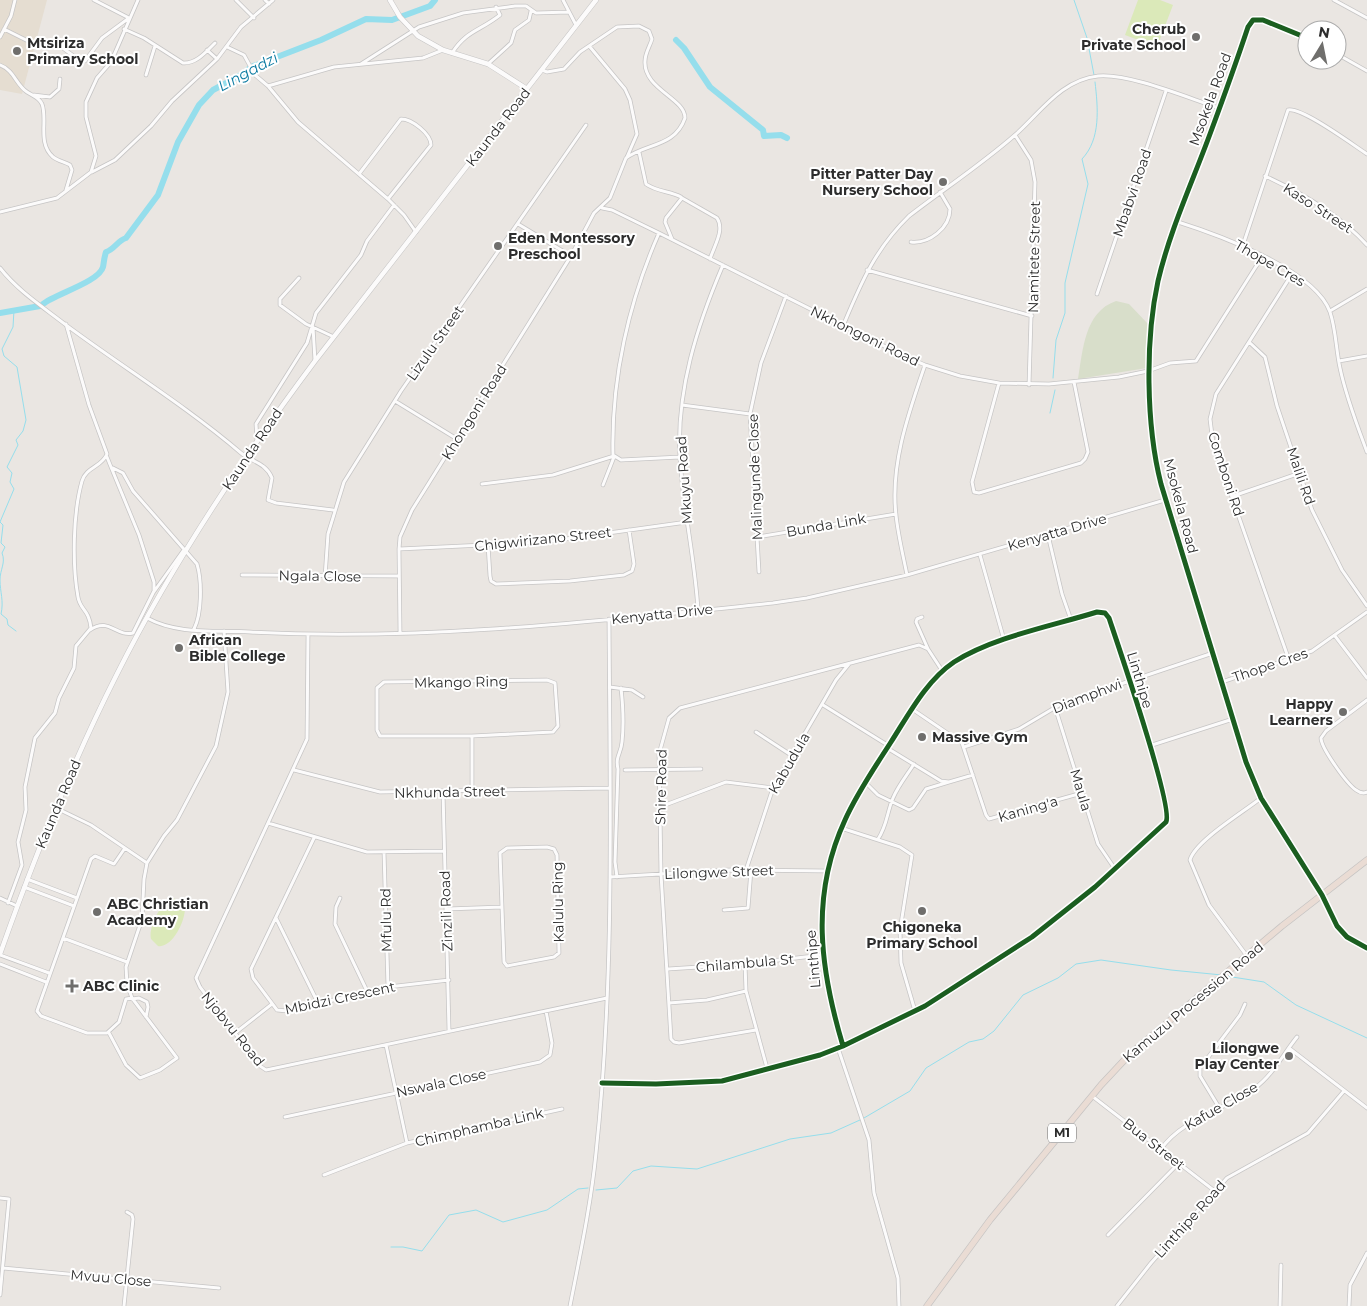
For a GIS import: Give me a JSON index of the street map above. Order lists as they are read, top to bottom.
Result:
{
  "streets": {
    "highway": ["Kamuzu Procession Road", "M1"],
    "main road": ["Kaunda Road"],
    "street": [
      "Msokela Road",
      "Mbabvi Road",
      "Kaso Street",
      "Namitete Street",
      "Thope Cres",
      "Nkhongoni Road",
      "Lizulu Street",
      "Khongoni Road",
      "Comboni Rd",
      "Malili Rd",
      "Malingunde Close",
      "Mkuyu Road",
      "Bunda Link",
      "Kenyatta Drive",
      "Chigwirizano Street",
      "Ngala Close",
      "Linthipe",
      "Mkango Ring",
      "Diamphwi",
      "Kabudula",
      "Shire Road",
      "Maula",
      "Nkhunda Street",
      "Kaning'a",
      "Lilongwe Street",
      "Kalulu Ring",
      "Zinzili Road",
      "Mfulu Rd",
      "Chilambula St",
      "Mbidzi Crescent",
      "Njobvu Road",
      "Nswala Close",
      "Kafue Close",
      "Chimphamba Link",
      "Bua Street",
      "Linthipe Road",
      "Mvuu Close"
    ]
  },
  "crossings": [
    ["Msokela Road", "Thope Cres"],
    ["Msokela Road", "Nkhongoni Road"],
    ["Msokela Road", "Kenyatta Drive"],
    ["Msokela Road", "Diamphwi"],
    ["Msokela Road", "Kamuzu Procession Road"],
    ["Kaunda Road", "Kenyatta Drive"],
    ["Namitete Street", "Nkhongoni Road"],
    ["Thope Cres", "Nkhongoni Road"],
    ["Thope Cres", "Comboni Rd"],
    ["Nkhongoni Road", "Khongoni Road"],
    ["Nkhongoni Road", "Malingunde Close"],
    ["Nkhongoni Road", "Mkuyu Road"],
    ["Lizulu Street", "Ngala Close"],
    ["Khongoni Road", "Kenyatta Drive"],
    ["Khongoni Road", "Chigwirizano Street"],
    ["Khongoni Road", "Ngala Close"],
    ["Comboni Rd", "Malili Rd"],
    ["Malingunde Close", "Bunda Link"],
    ["Mkuyu Road", "Kenyatta Drive"],
    ["Mkuyu Road", "Chigwirizano Street"],
    ["Kenyatta Drive", "Njobvu Road"],
    ["Linthipe", "Diamphwi"],
    ["Linthipe", "Maula"],
    ["Linthipe", "Lilongwe Street"],
    ["Linthipe", "Chilambula St"],
    ["Diamphwi", "Maula"],
    ["Diamphwi", "Kaning'a"],
    ["Kabudula", "Shire Road"],
    ["Kabudula", "Lilongwe Street"],
    ["Shire Road", "Lilongwe Street"],
    ["Shire Road", "Chilambula St"],
    ["Maula", "Kaning'a"],
    ["Nkhunda Street", "Zinzili Road"],
    ["Nkhunda Street", "Njobvu Road"],
    ["Zinzili Road", "Mbidzi Crescent"],
    ["Zinzili Road", "Njobvu Road"],
    ["Mfulu Rd", "Mbidzi Crescent"],
    ["Kamuzu Procession Road", "Bua Street"],
    ["Njobvu Road", "Nswala Close"],
    ["Njobvu Road", "Chimphamba Link"],
    ["Nswala Close", "Chimphamba Link"],
    ["Kafue Close", "Bua Street"],
    ["Bua Street", "Linthipe Road"]
  ],
  "water": ["Lingadzi"],
  "places": {
    "other": [
      "Cherub Private School",
      "Mtsiriza Primary School",
      "Pitter Patter Day Nursery School",
      "Eden Montessory Preschool",
      "African Bible College",
      "Happy Learners",
      "Massive Gym",
      "Chigoneka Primary School",
      "ABC Christian Academy",
      "Lilongwe Play Center"
    ],
    "health": ["ABC Clinic"]
  },
  "north": "top"
}
